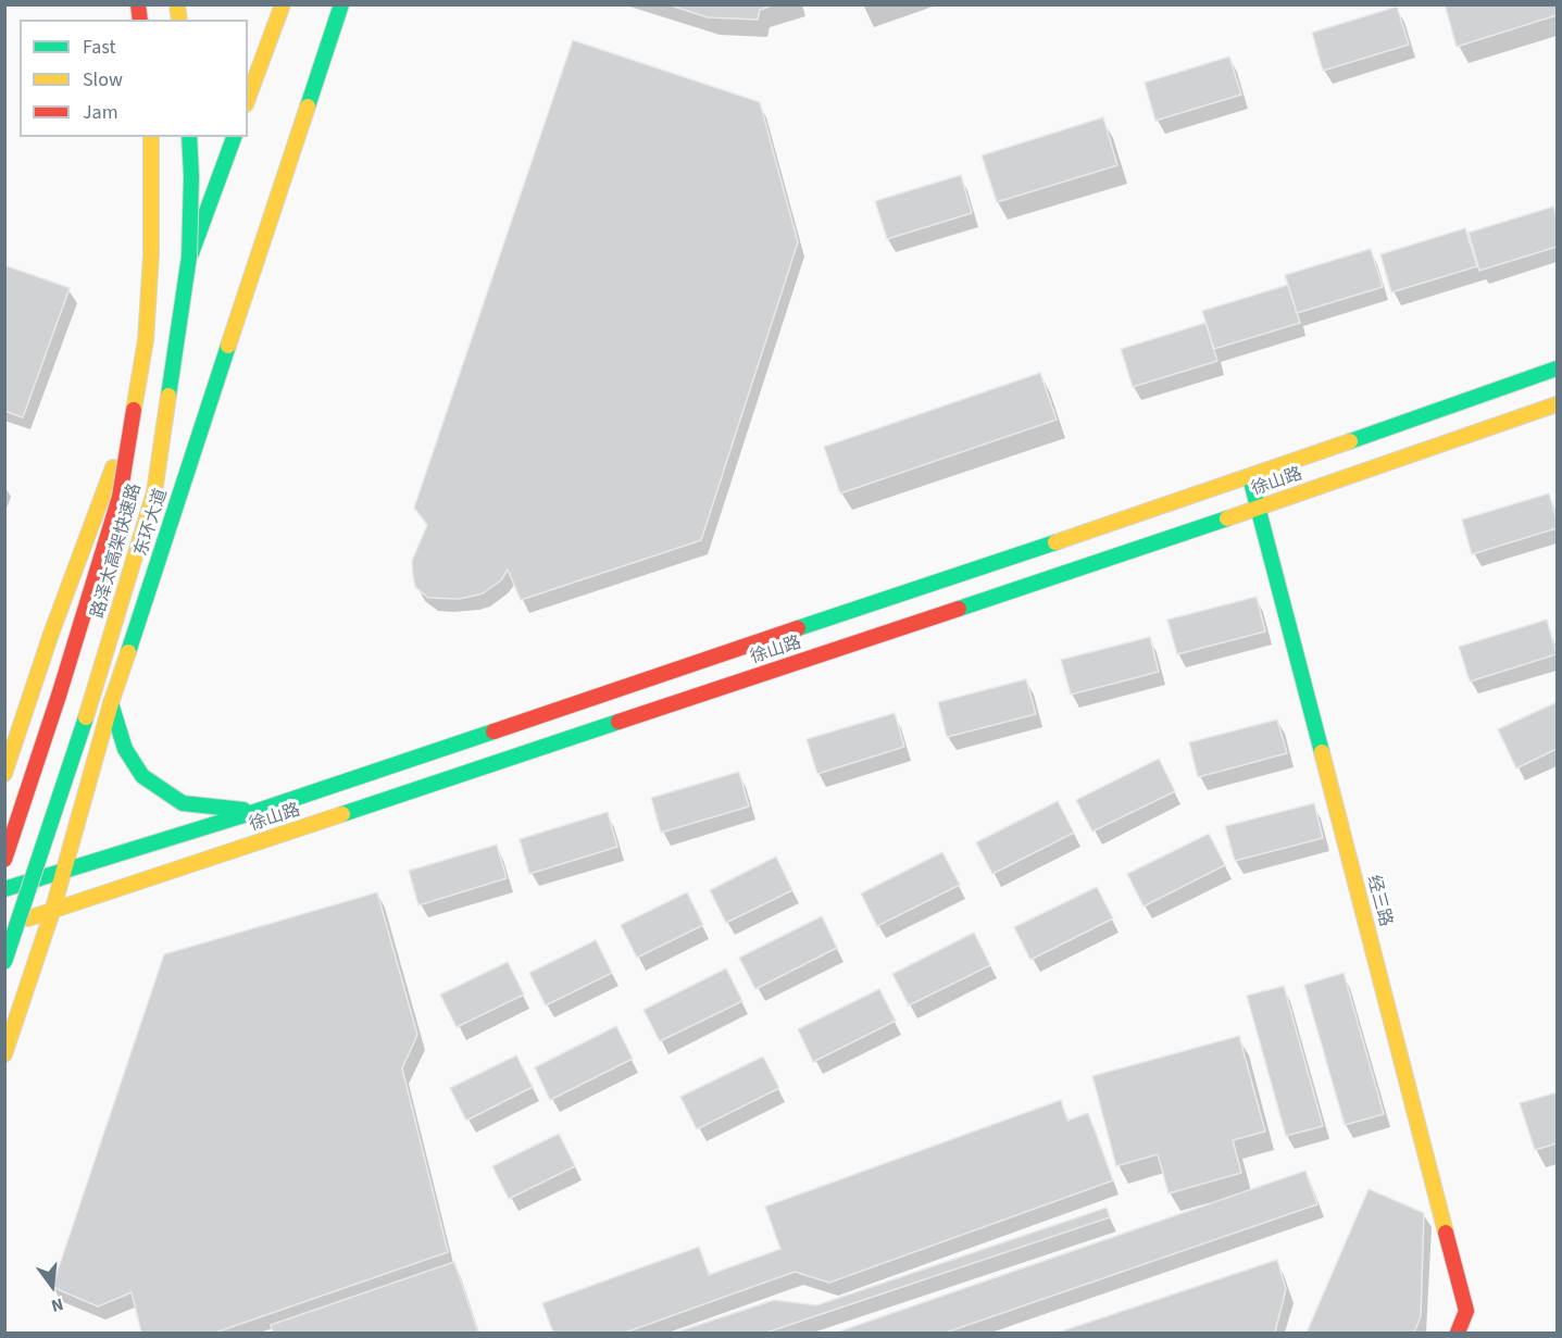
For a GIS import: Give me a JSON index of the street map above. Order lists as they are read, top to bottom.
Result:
{
  "streets": {
    "main road": [
      "徐山路",
      "东环大道",
      "路泽太高架快速路",
      "经三路"
    ]
  },
  "crossings": [
    ["徐山路", "东环大道"],
    ["徐山路", "经三路"]
  ],
  "legend": ["Fast", "Slow", "Jam"],
  "north": "bottom"
}
